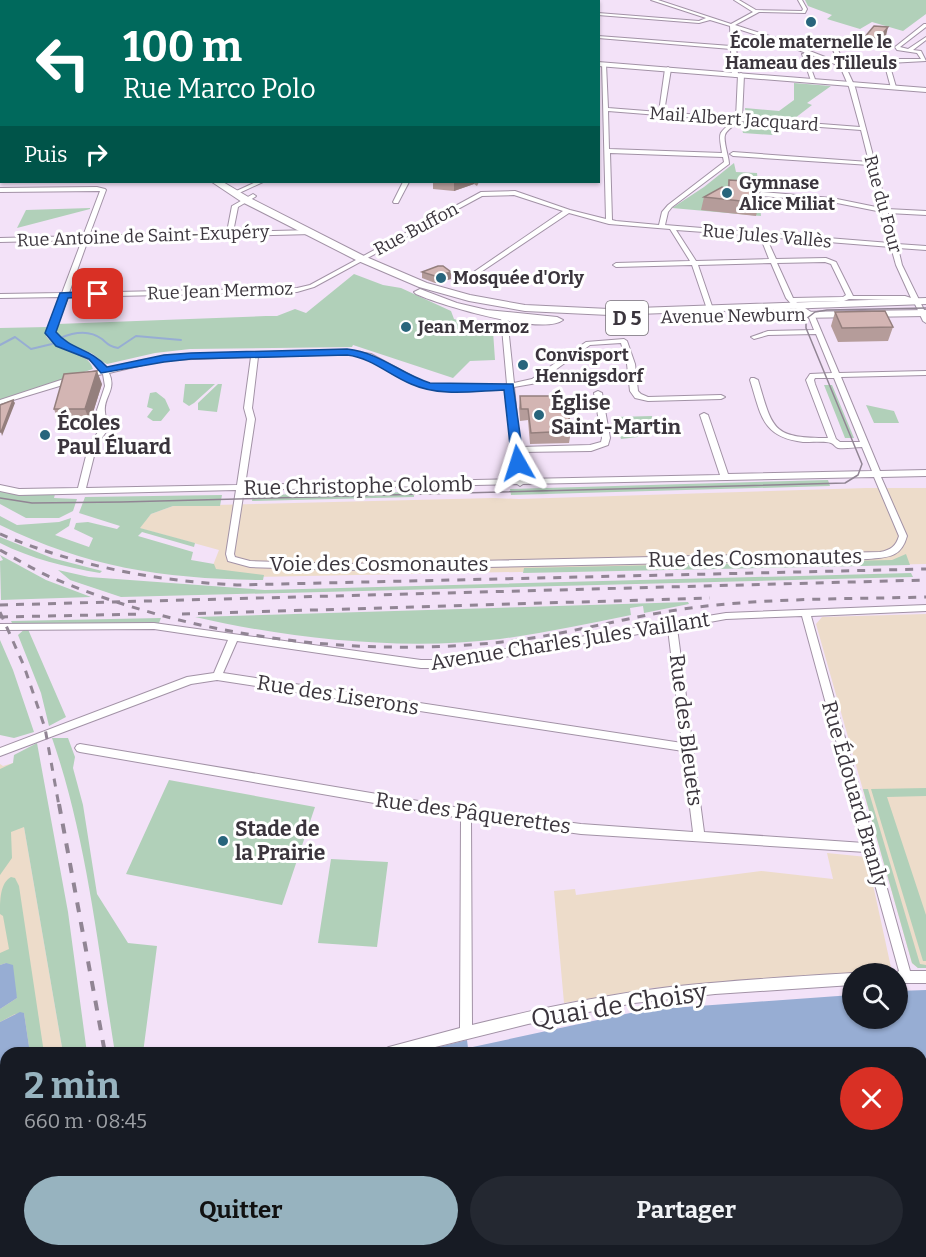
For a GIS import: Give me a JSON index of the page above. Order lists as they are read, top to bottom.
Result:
{
  "streets": {
    "main road": ["Avenue Newburn", "D 5"],
    "street": [
      "Mail Albert Jacquard",
      "Rue du Four",
      "Rue Buffon",
      "Rue Antoine de Saint-Exupéry",
      "Rue Jules Vallès",
      "Rue Jean Mermoz",
      "Rue Christophe Colomb",
      "Rue des Cosmonautes",
      "Voie des Cosmonautes",
      "Avenue Charles Jules Vaillant",
      "Rue des Liserons",
      "Rue des Bleuets",
      "Rue Édouard Branly",
      "Rue des Pâquerettes",
      "Quai de Choisy"
    ]
  },
  "crossings": [
    ["Mail Albert Jacquard", "Rue du Four"],
    ["Rue du Four", "Rue Jules Vallès"],
    ["Rue du Four", "Avenue Newburn"],
    ["Rue Buffon", "Rue Jules Vallès"],
    ["Rue Buffon", "Rue Jean Mermoz"],
    ["Rue Buffon", "Avenue Newburn"],
    ["Rue Buffon", "D 5"],
    ["Rue Antoine de Saint-Exupéry", "D 5"],
    ["Rue Jean Mermoz", "Avenue Newburn"],
    ["Rue Jean Mermoz", "D 5"],
    ["Avenue Newburn", "D 5"],
    ["Rue Christophe Colomb", "Rue des Cosmonautes"],
    ["Rue Christophe Colomb", "Voie des Cosmonautes"],
    ["Rue des Cosmonautes", "Voie des Cosmonautes"],
    ["Avenue Charles Jules Vaillant", "Rue des Bleuets"],
    ["Avenue Charles Jules Vaillant", "Rue Édouard Branly"],
    ["Rue des Liserons", "Rue des Bleuets"],
    ["Rue des Bleuets", "Rue des Pâquerettes"],
    ["Rue Édouard Branly", "Rue des Pâquerettes"]
  ],
  "places": [
    "École maternelle le Hameau des Tilleuls",
    "Gymnase Alice Miliat",
    "Mosquée d'Orly",
    "Jean Mermoz",
    "Convisport Hennigsdorf",
    "Église Saint-Martin",
    "Écoles Paul Éluard",
    "Stade de la Prairie"
  ],
  "page": {
    "turn": ["100 m", "Rue Marco Polo"],
    "then": "Puis",
    "heading": ["2 min", "660 m · 08:45"],
    "buttons": ["Quitter", "Partager"]
  }
}
